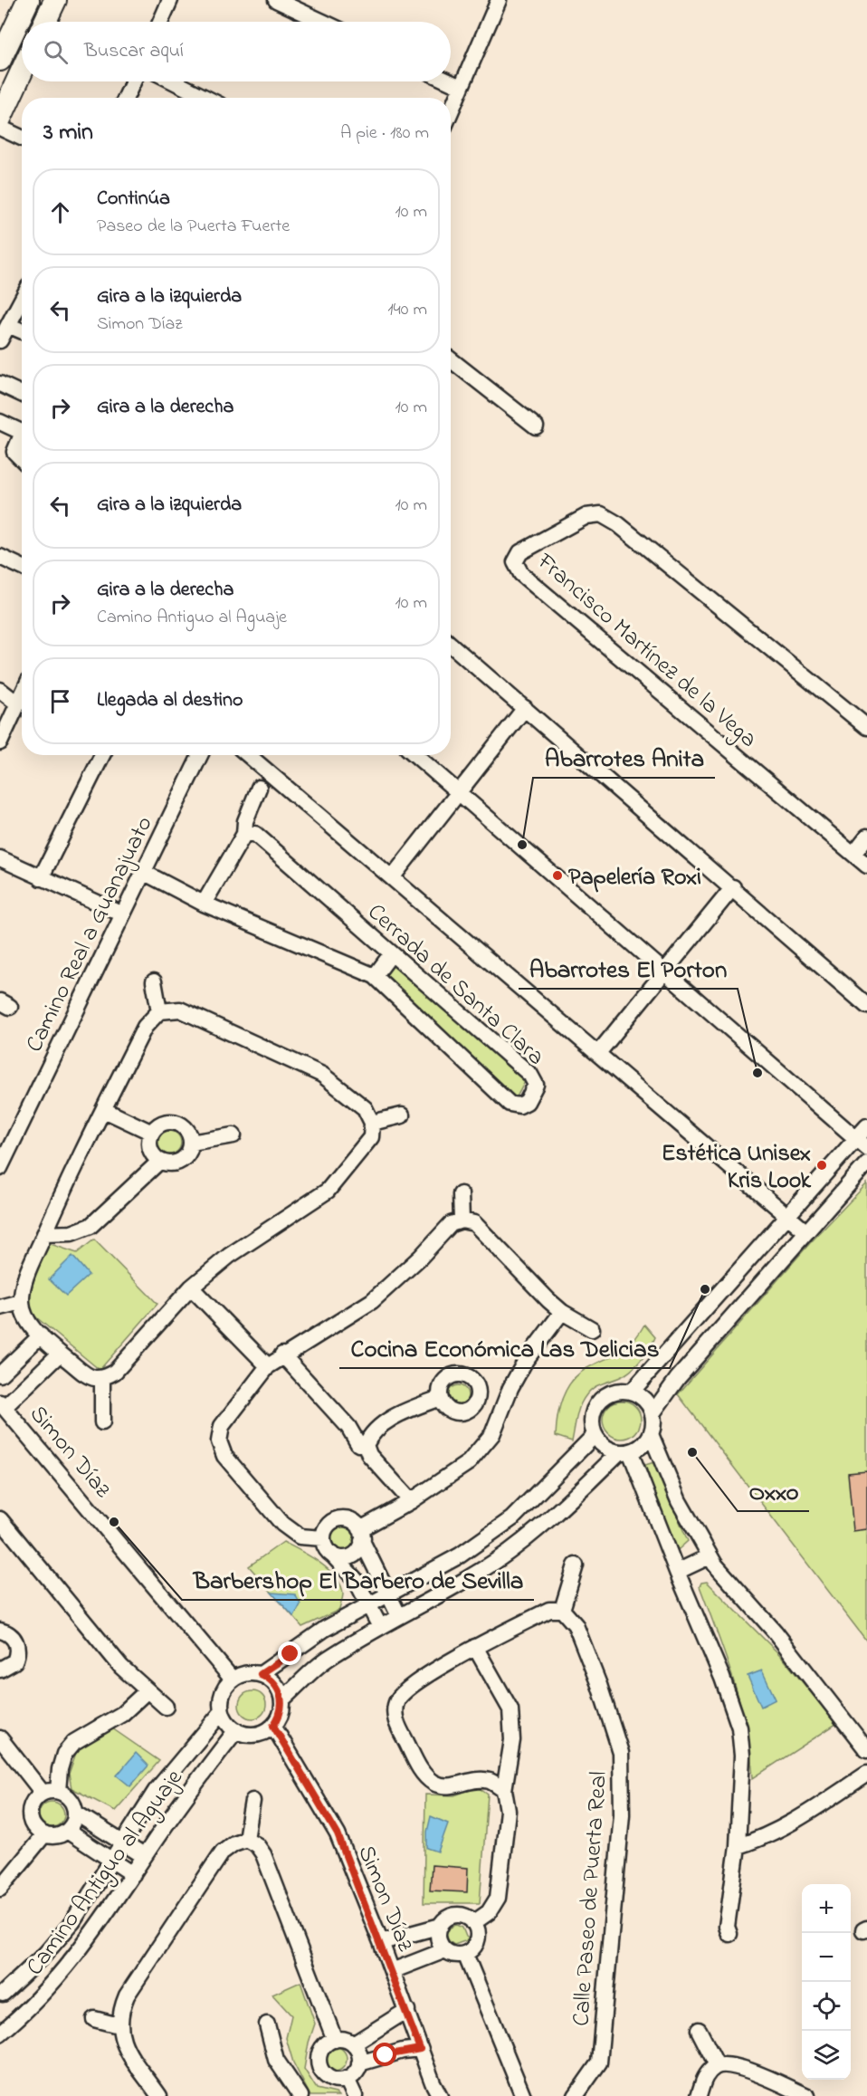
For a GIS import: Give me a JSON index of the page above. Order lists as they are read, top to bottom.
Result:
{
  "streets": {
    "street": [
      "Francisco Martínez de la Vega",
      "Camino Real a Guanajuato",
      "Cerrada de Santa Clara",
      "Simon Díaz",
      "Camino Antiguo al Aguaje",
      "Calle Paseo de Puerta Real"
    ]
  },
  "crossings": [
    ["Camino Real a Guanajuato", "Cerrada de Santa Clara"],
    ["Simon Díaz", "Camino Antiguo al Aguaje"]
  ],
  "places": [
    "Abarrotes Anita",
    "Papelería Roxi",
    "Abarrotes El Porton",
    "Estética Unisex Kris Look",
    "Cocina Económica Las Delicias",
    "Oxxo",
    "Barbershop El Barbero de Sevilla"
  ],
  "page": {
    "search": "Buscar aquí",
    "heading": ["3 min", "A pie · 180 m"],
    "list": [
      ["Continúa", "Paseo de la Puerta Fuerte", "10 m"],
      ["Gira a la izquierda", "Simon Díaz", "140 m"],
      ["Gira a la derecha", "10 m"],
      ["Gira a la izquierda", "10 m"],
      ["Gira a la derecha", "Camino Antiguo al Aguaje", "10 m"],
      "Llegada al destino"
    ],
    "map_buttons": ["+", "−"]
  }
}
